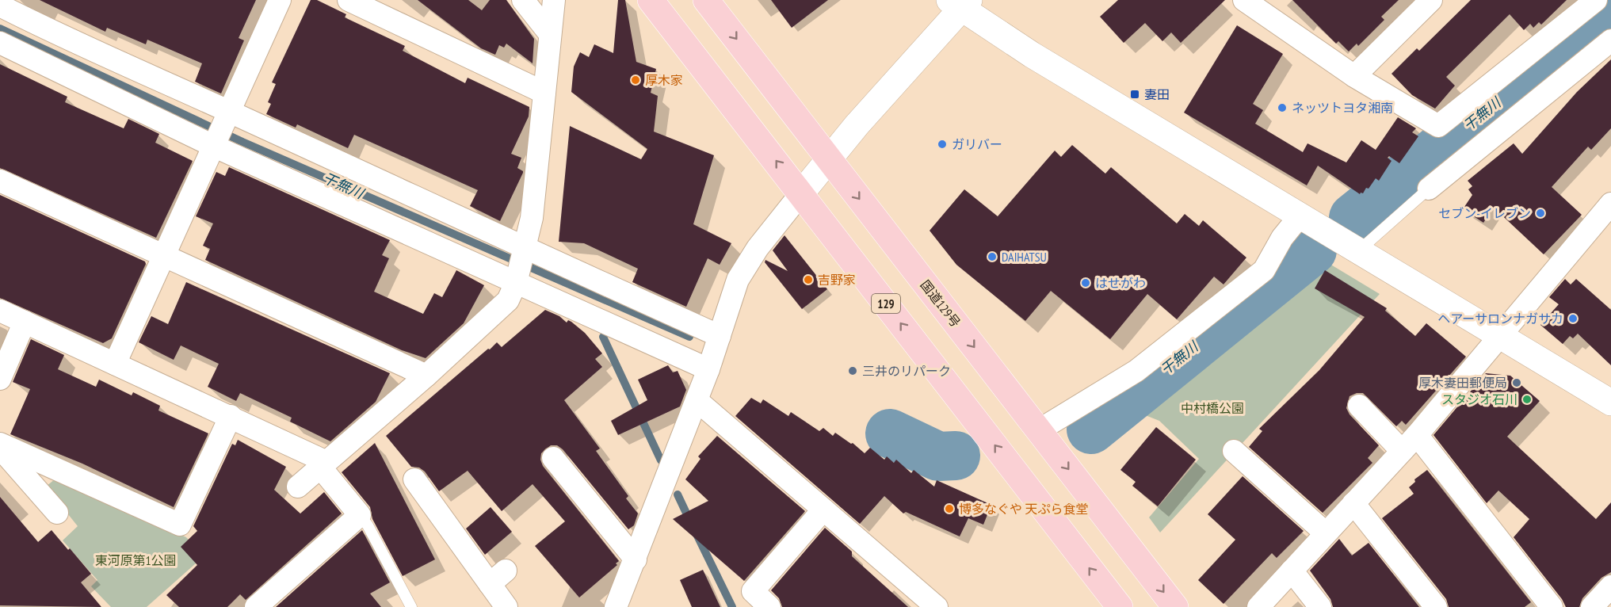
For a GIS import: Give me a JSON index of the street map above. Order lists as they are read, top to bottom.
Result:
{
  "streets": {
    "highway": ["129", "国道129号"]
  },
  "water": ["干無川"],
  "parks": ["中村橋公園", "東河原第1公園"],
  "places": {
    "other": [
      "厚木家",
      "ネッツトヨタ湘南",
      "ガリバー",
      "セブン-イレブン",
      "DAIHATSU",
      "吉野家",
      "はせがわ",
      "ヘアーサロンナガサカ",
      "三井のリパーク",
      "厚木妻田郵便局",
      "スタジオ石川",
      "博多なぐや 天ぷら食堂"
    ],
    "transit": ["妻田"]
  }
}
